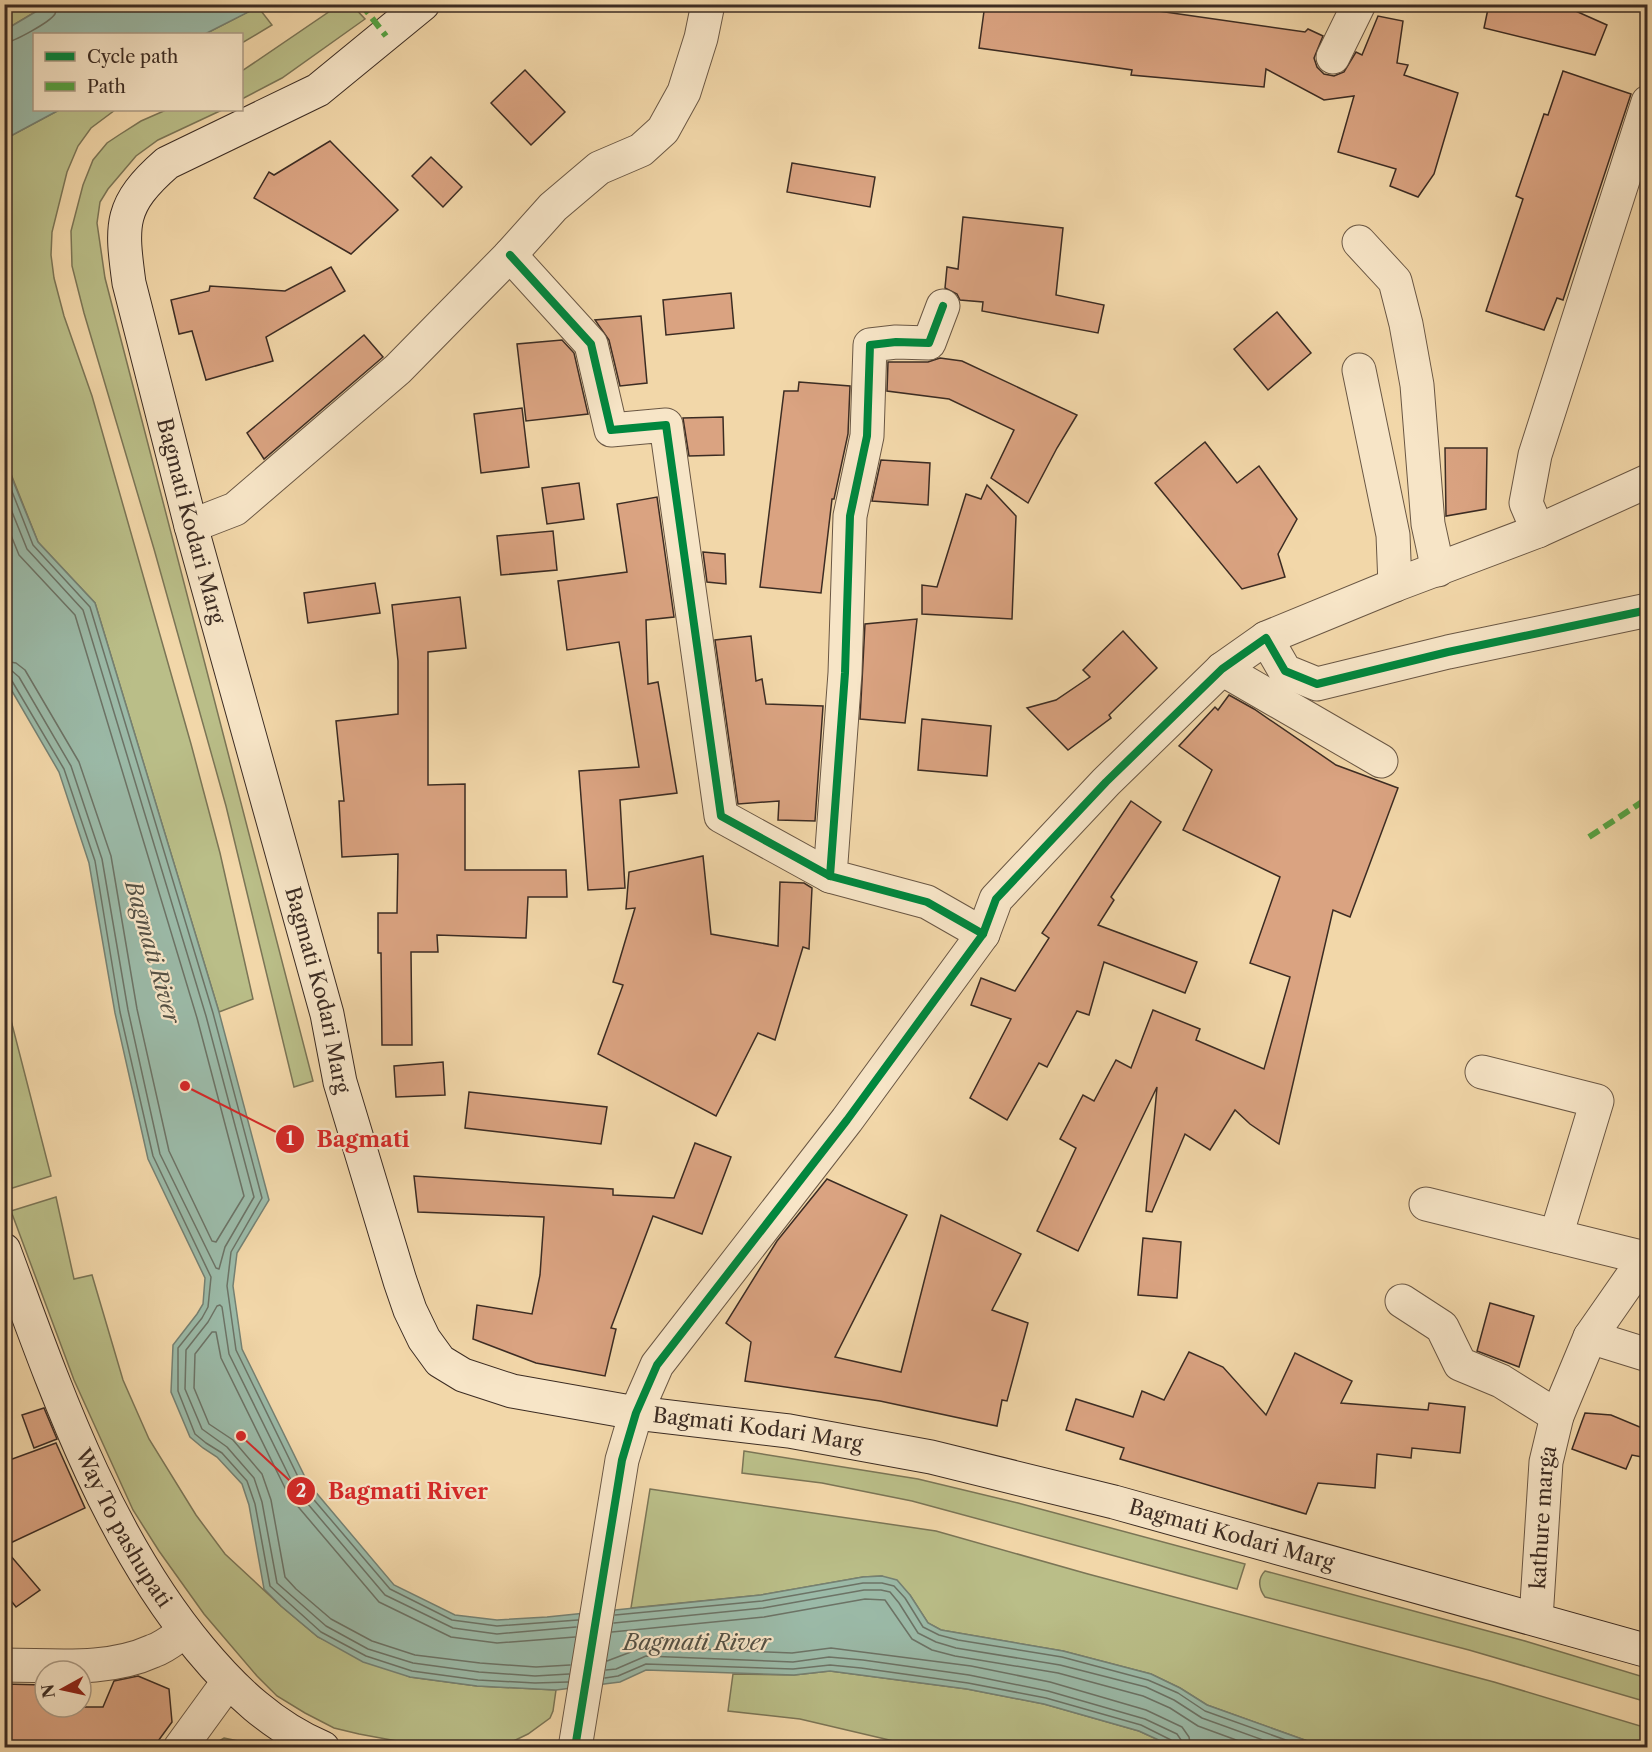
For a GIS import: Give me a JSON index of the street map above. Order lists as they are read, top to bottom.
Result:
{
  "streets": {
    "street": ["Bagmati Kodari Marg", "kathure marga", "Way To pashupati"]
  },
  "crossings": [
    ["Bagmati Kodari Marg", "kathure marga"]
  ],
  "water": ["Bagmati River"],
  "places": ["Bagmati", "Bagmati River"],
  "legend": ["Cycle path", "Path"],
  "north": "left"
}
